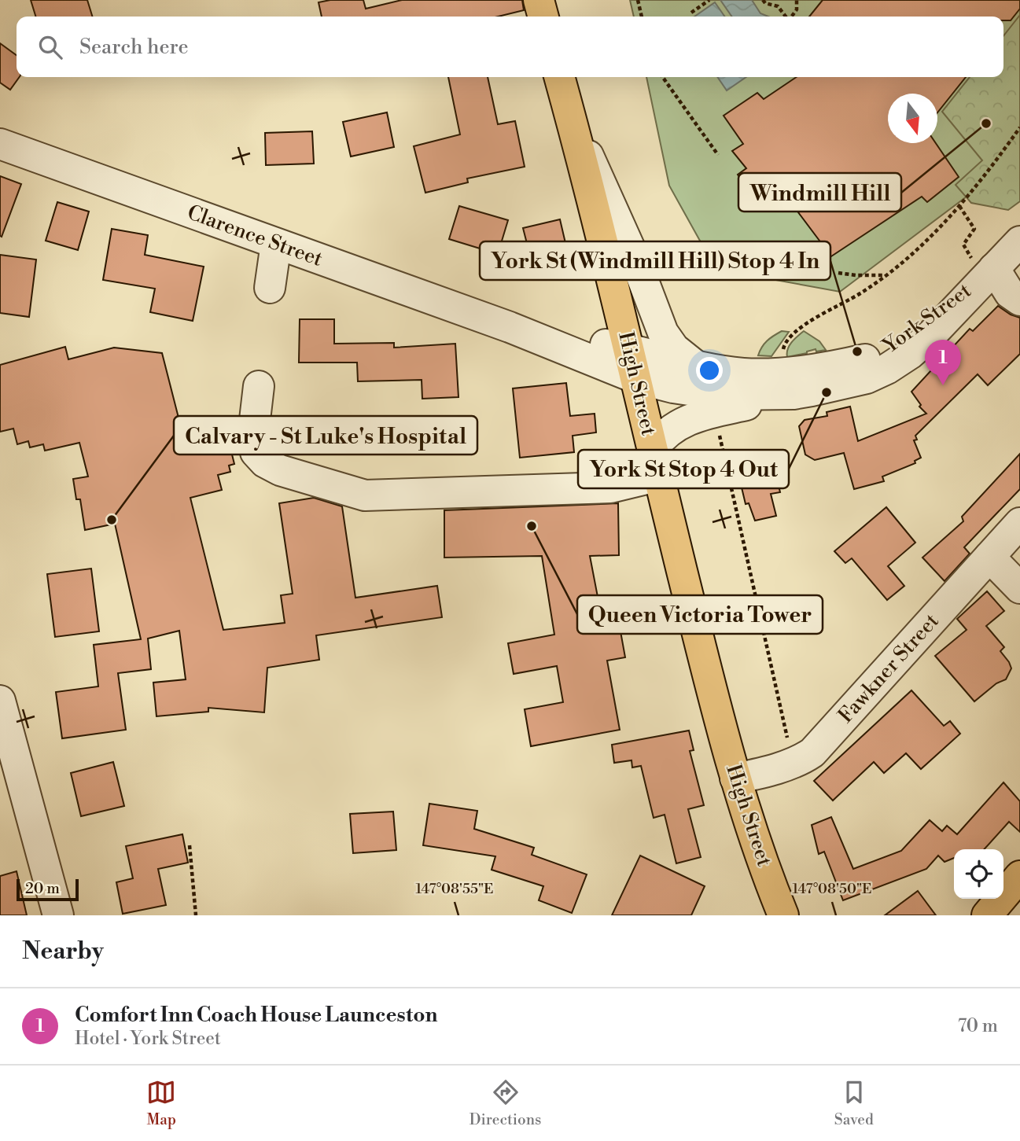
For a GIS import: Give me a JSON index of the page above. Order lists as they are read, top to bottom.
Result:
{
  "streets": {
    "main road": ["High Street"],
    "street": ["Clarence Street", "York Street", "Fawkner Street"]
  },
  "crossings": [
    ["Clarence Street", "York Street"],
    ["Clarence Street", "High Street"],
    ["York Street", "High Street"],
    ["High Street", "Fawkner Street"]
  ],
  "places": [
    "Windmill Hill",
    "York St (Windmill Hill) Stop 4 In",
    "York St Stop 4 Out",
    "Calvary - St Luke's Hospital",
    "Queen Victoria Tower"
  ],
  "scale_bar": "20 m",
  "north": "bottom",
  "page": {
    "search": "Search here",
    "pins": "1",
    "scale": "20 m",
    "heading": "Nearby",
    "list": [
      {
        "mark": "1",
        "name": "Comfort Inn Coach House Launceston",
        "note": "Hotel · York Street",
        "value": "70 m"
      }
    ],
    "nav": ["Map", "Directions", "Saved"]
  },
  "coordinates": ["147°08'55\"E", "147°08'50\"E"]
}
